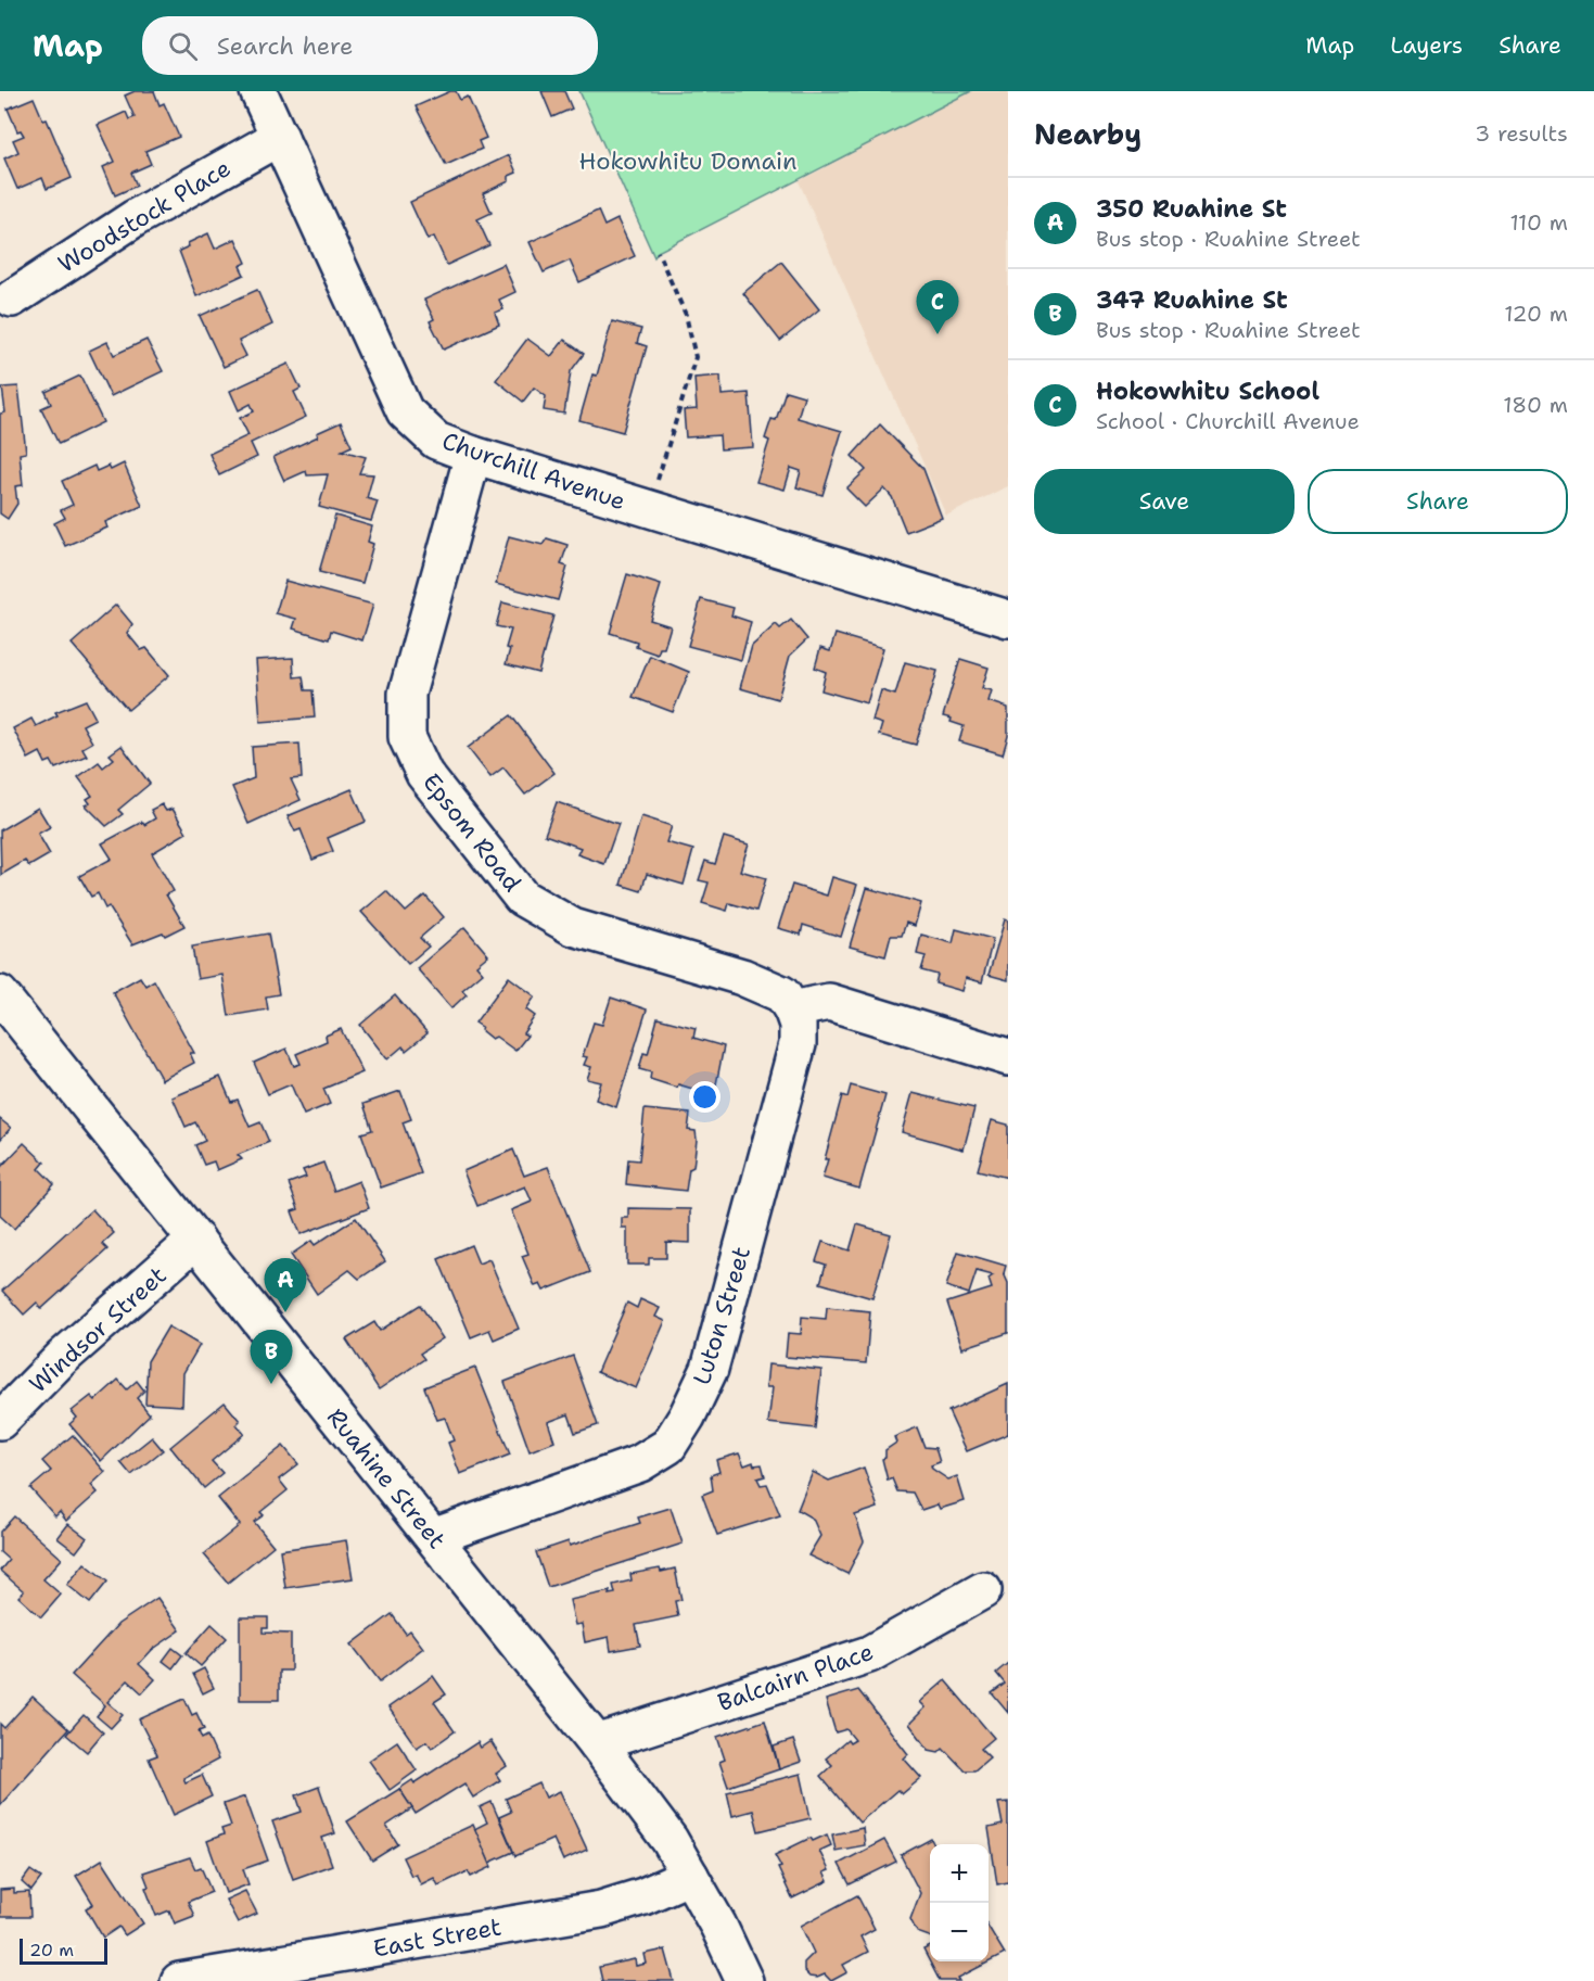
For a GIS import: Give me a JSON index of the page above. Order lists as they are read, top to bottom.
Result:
{
  "streets": {
    "street": [
      "Woodstock Place",
      "Churchill Avenue",
      "Epsom Road",
      "Luton Street",
      "Windsor Street",
      "Ruahine Street",
      "Balcairn Place",
      "East Street"
    ]
  },
  "crossings": [
    ["Woodstock Place", "Churchill Avenue"],
    ["Churchill Avenue", "Epsom Road"],
    ["Epsom Road", "Luton Street"],
    ["Luton Street", "Ruahine Street"],
    ["Windsor Street", "Ruahine Street"],
    ["Ruahine Street", "Balcairn Place"],
    ["Ruahine Street", "East Street"]
  ],
  "parks": ["Hokowhitu Domain"],
  "scale_bar": "20 m",
  "page": {
    "header": "Map",
    "search": "Search here",
    "nav": ["Map", "Layers", "Share"],
    "heading": ["Nearby", "3 results"],
    "list": [
      {
        "mark": "A",
        "name": "350 Ruahine St",
        "note": "Bus stop · Ruahine Street",
        "value": "110 m"
      },
      {
        "mark": "B",
        "name": "347 Ruahine St",
        "note": "Bus stop · Ruahine Street",
        "value": "120 m"
      },
      {
        "mark": "C",
        "name": "Hokowhitu School",
        "note": "School · Churchill Avenue",
        "value": "180 m"
      }
    ],
    "pins": ["C", "A", "B"],
    "buttons": ["Save", "Share"],
    "map_buttons": ["+", "−"],
    "scale": "20 m"
  }
}
